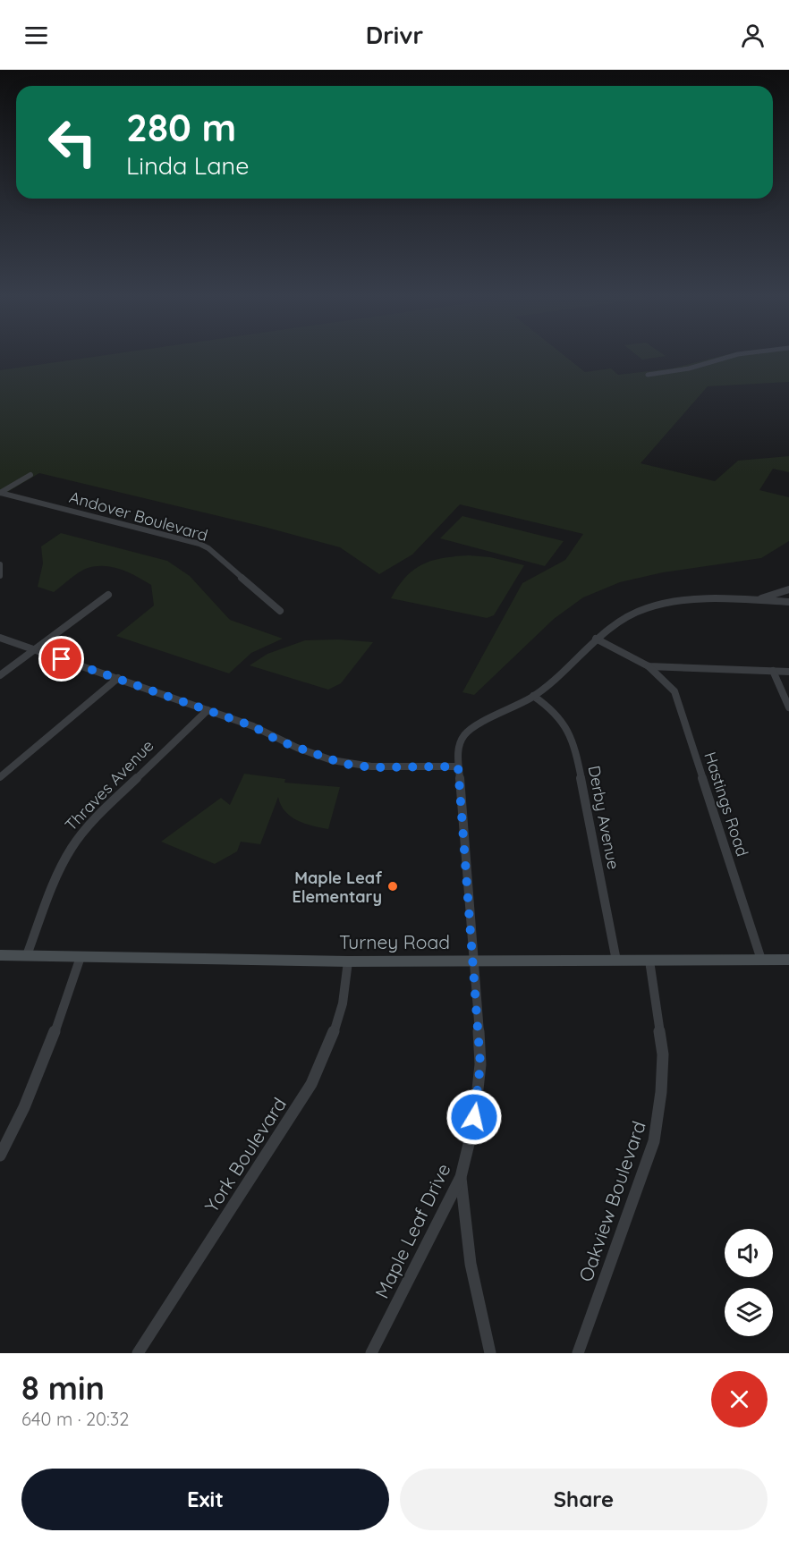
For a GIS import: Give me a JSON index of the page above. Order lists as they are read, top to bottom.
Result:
{
  "streets": {
    "main road": ["Turney Road"],
    "street": [
      "Andover Boulevard",
      "Thraves Avenue",
      "Hastings Road",
      "Derby Avenue",
      "York Boulevard",
      "Oakview Boulevard",
      "Maple Leaf Drive"
    ]
  },
  "crossings": [
    ["Thraves Avenue", "Turney Road"],
    ["Hastings Road", "Turney Road"],
    ["Derby Avenue", "Turney Road"],
    ["Derby Avenue", "Maple Leaf Drive"],
    ["Turney Road", "York Boulevard"],
    ["Turney Road", "Oakview Boulevard"],
    ["Turney Road", "Maple Leaf Drive"]
  ],
  "places": ["Maple Leaf Elementary"],
  "page": {
    "header": "Drivr",
    "turn": ["280 m", "Linda Lane"],
    "heading": ["8 min", "640 m · 20:32"],
    "buttons": ["Exit", "Share"]
  }
}
